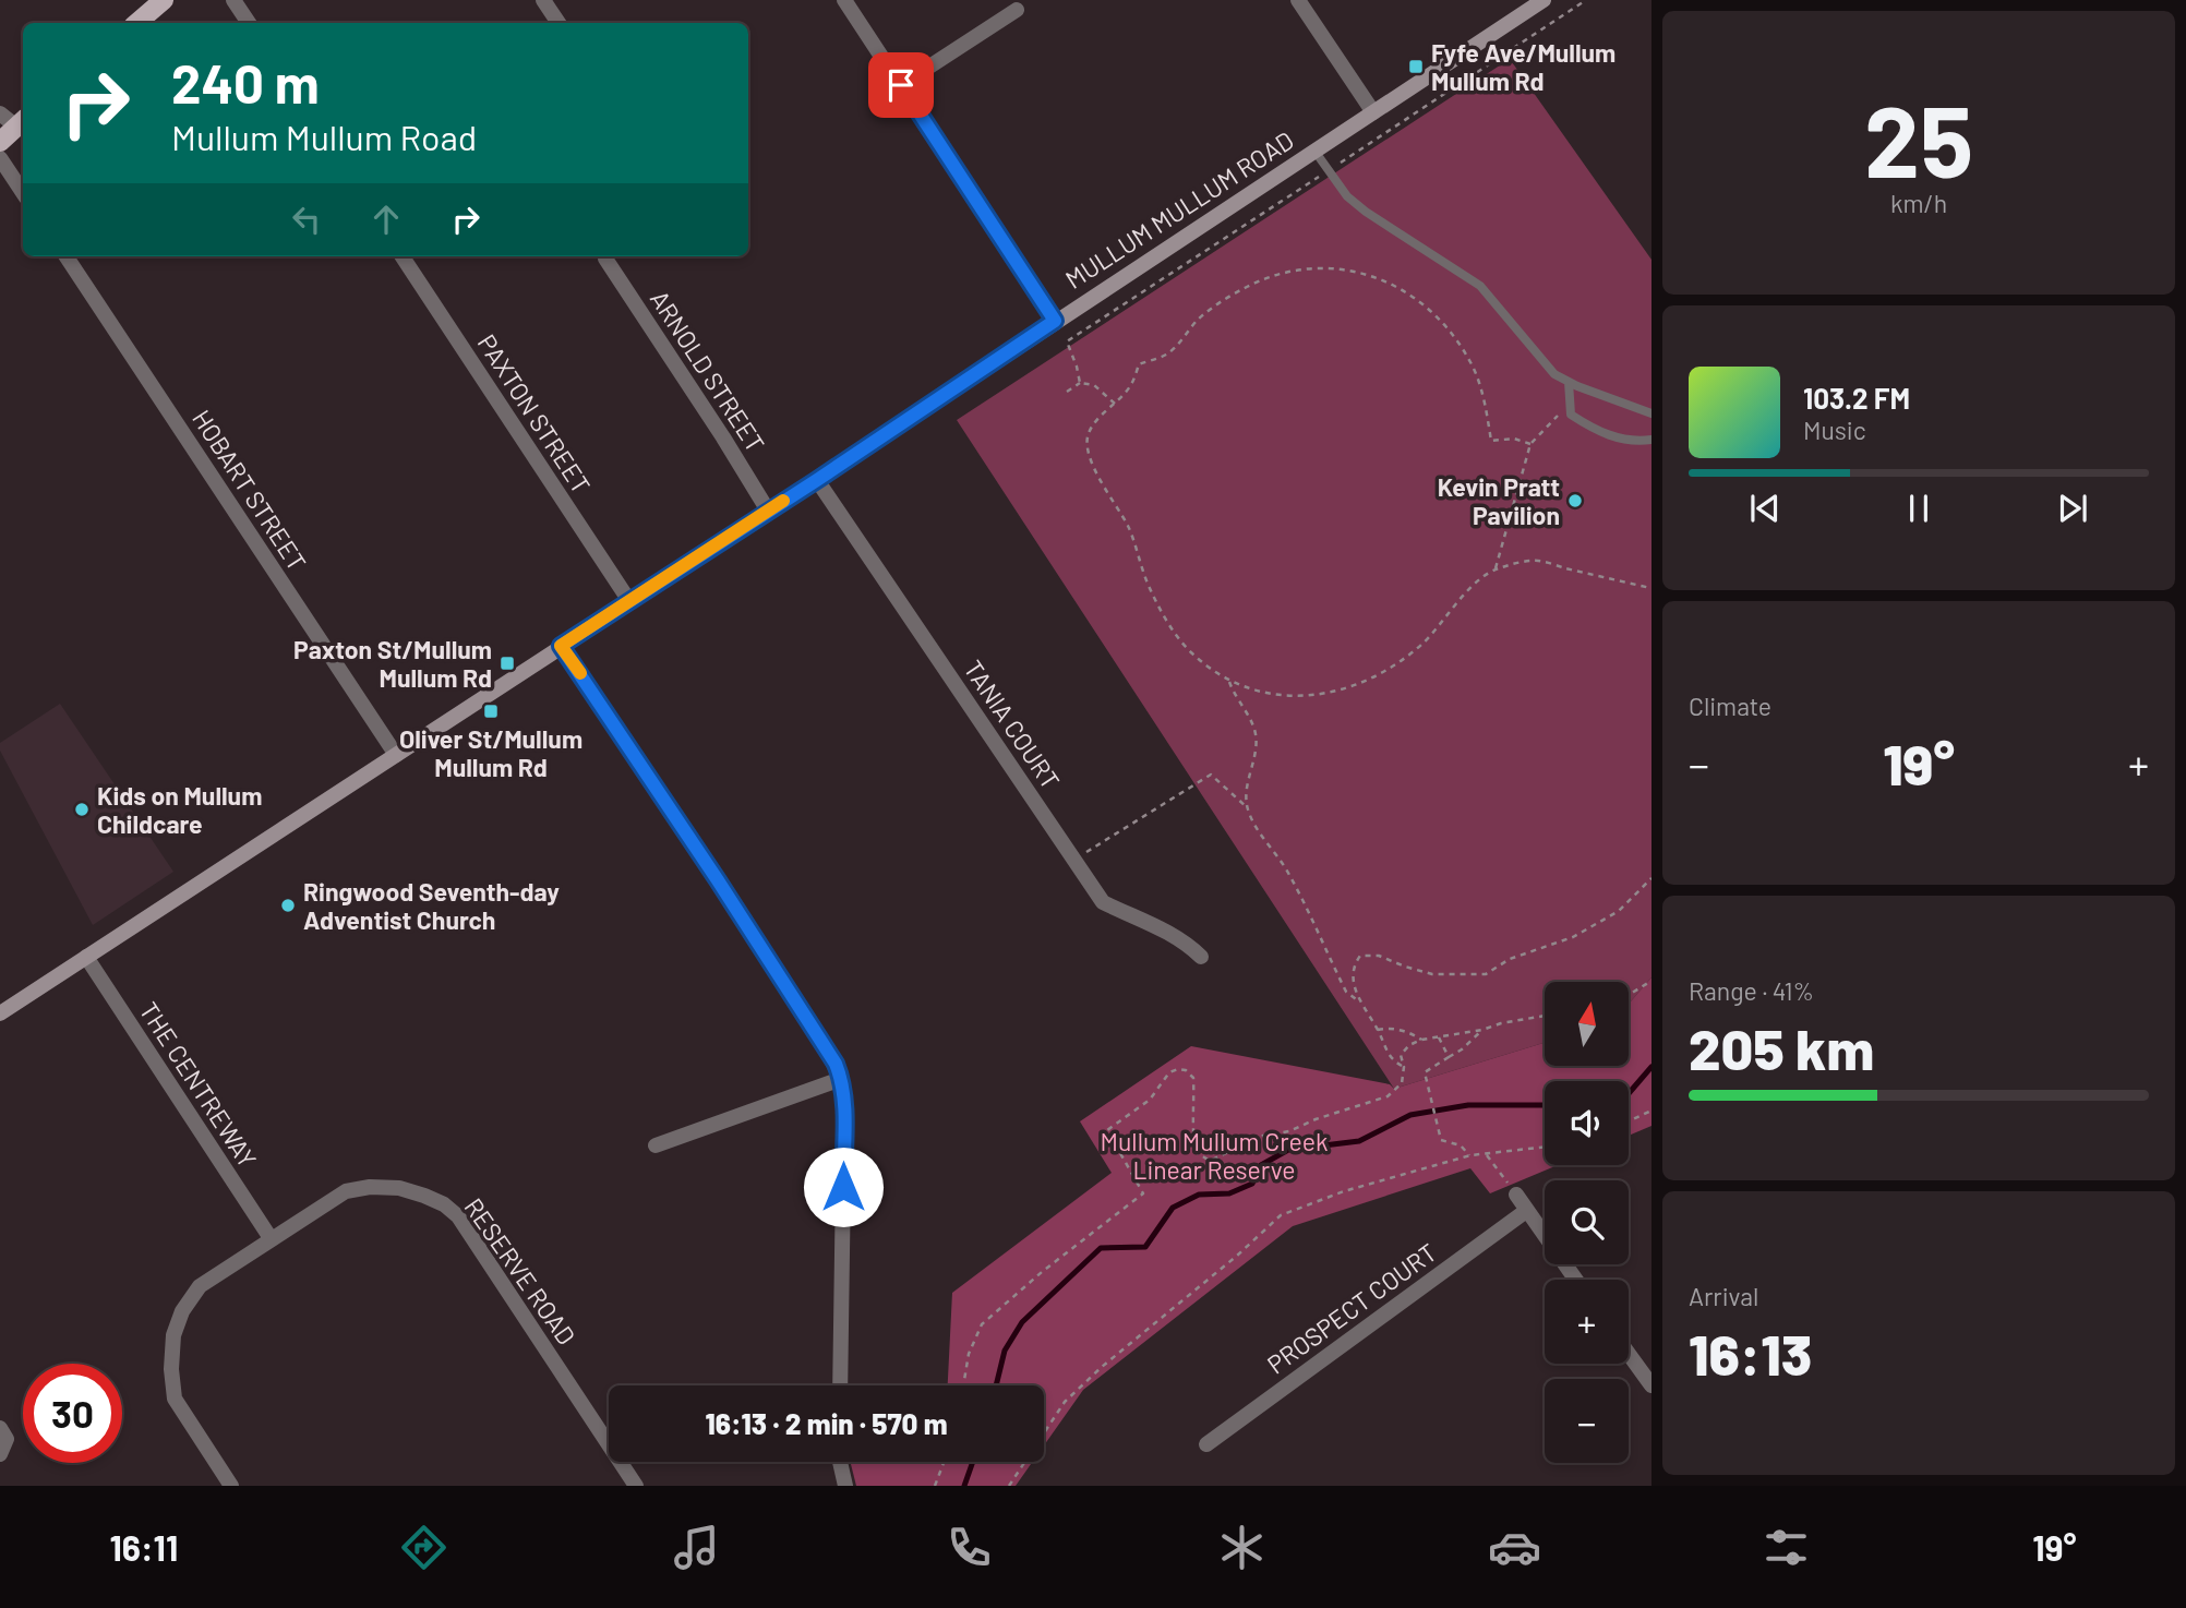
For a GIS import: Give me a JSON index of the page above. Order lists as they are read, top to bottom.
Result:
{
  "streets": {
    "street": [
      "MULLUM MULLUM ROAD",
      "ARNOLD STREET",
      "PAXTON STREET",
      "HOBART STREET",
      "TANIA COURT",
      "THE CENTREWAY",
      "RESERVE ROAD",
      "PROSPECT COURT"
    ]
  },
  "crossings": [
    ["MULLUM MULLUM ROAD", "ARNOLD STREET"],
    ["MULLUM MULLUM ROAD", "PAXTON STREET"],
    ["MULLUM MULLUM ROAD", "HOBART STREET"],
    ["MULLUM MULLUM ROAD", "TANIA COURT"],
    ["MULLUM MULLUM ROAD", "THE CENTREWAY"],
    ["THE CENTREWAY", "RESERVE ROAD"]
  ],
  "parks": ["Mullum Mullum Creek Linear Reserve"],
  "places": {
    "transit": ["Fyfe Ave/Mullum Mullum Rd", "Paxton St/Mullum Mullum Rd", "Oliver St/Mullum Mullum Rd"],
    "other": ["Kevin Pratt Pavilion", "Kids on Mullum Childcare", "Ringwood Seventh-day Adventist Church"]
  },
  "north": "top",
  "page": {
    "tile": [
      ["25", "km/h"],
      "Climate",
      ["Range · 41%", "205 km"],
      ["Arrival", "16:13"]
    ],
    "turn": ["240 m", "Mullum Mullum Road"],
    "song": ["103.2 FM", "Music"],
    "heat": ["−", "19°", "+"],
    "map_buttons": ["+", "−"],
    "limit": "30",
    "trip": "16:13 · 2 min · 570 m",
    "tabs": ["16:11", "19°"]
  }
}
